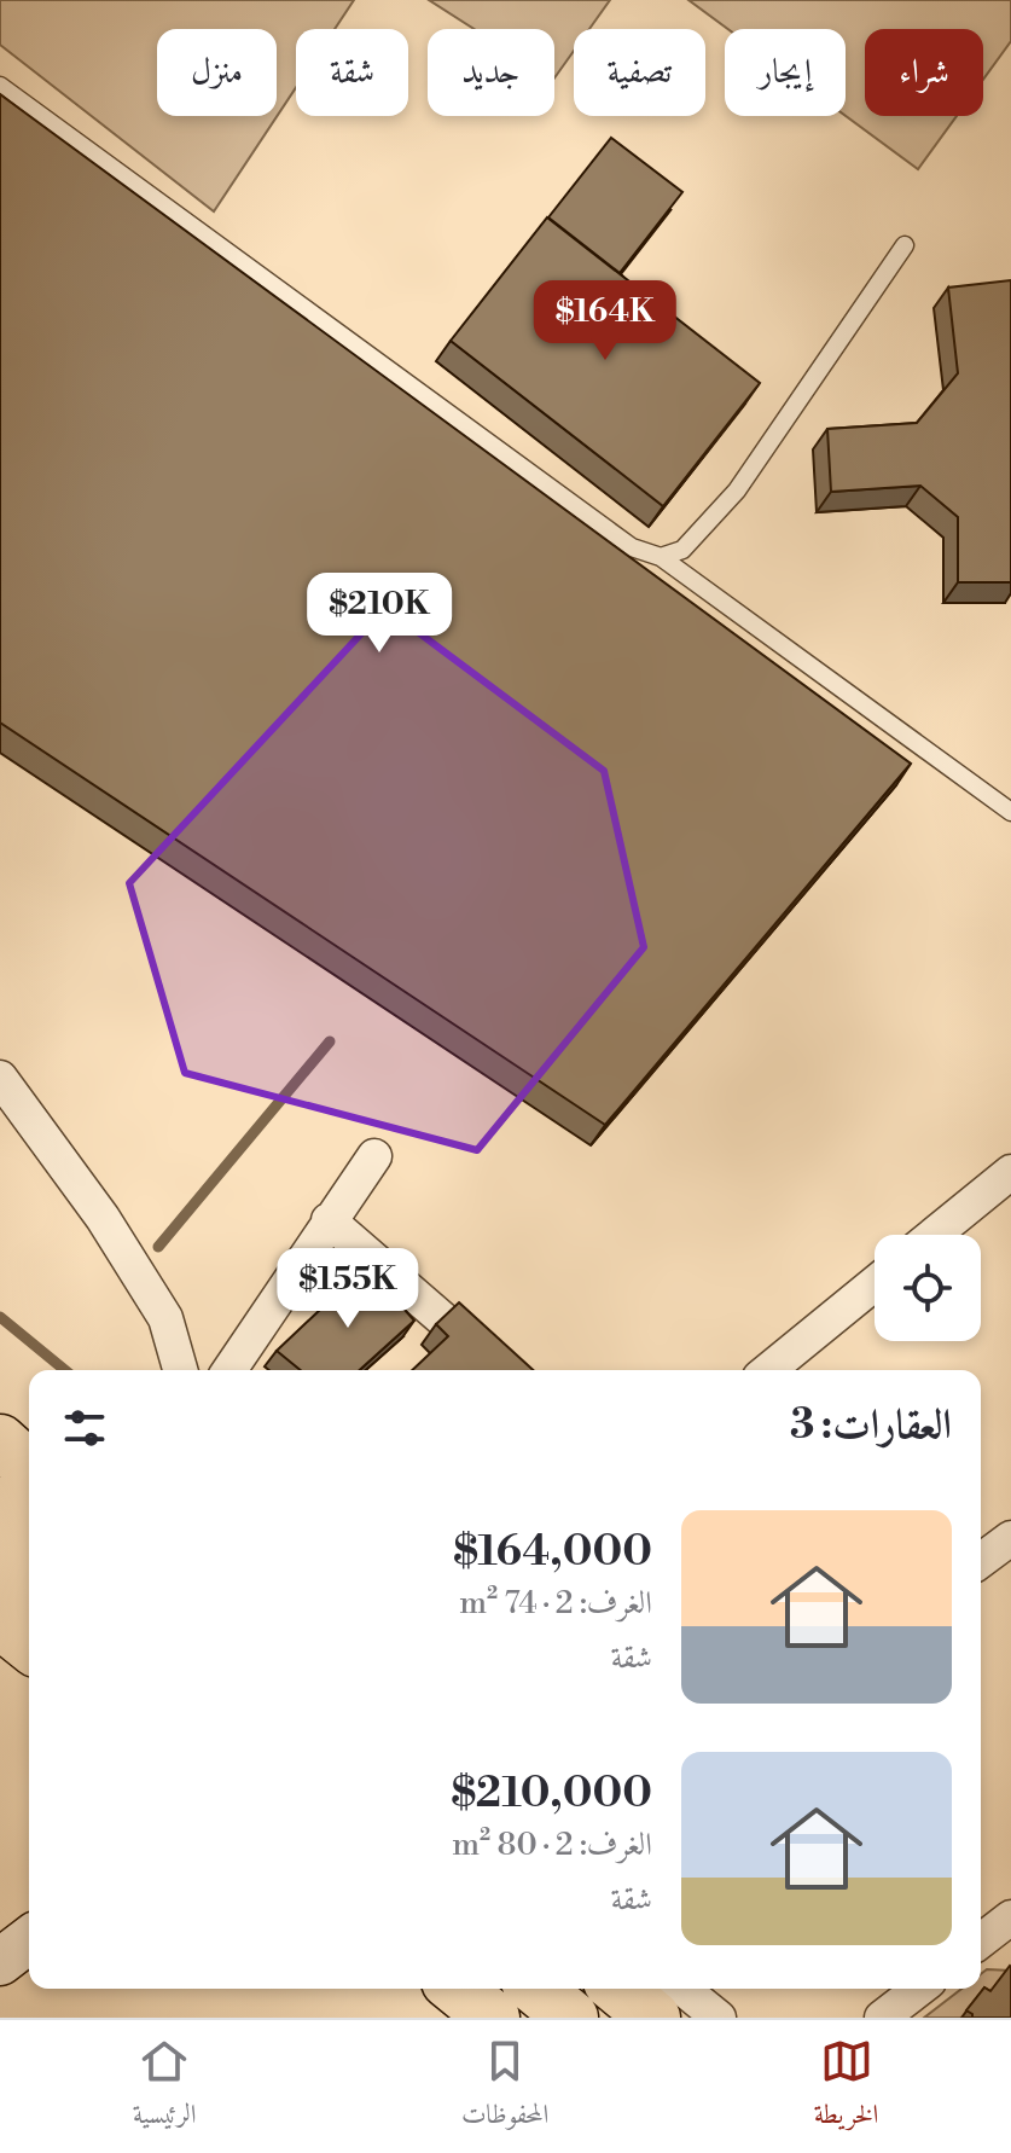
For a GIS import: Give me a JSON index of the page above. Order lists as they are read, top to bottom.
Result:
{
  "page": {
    "chip": [
      "شراء",
      "إيجار",
      "تصفية",
      "جديد",
      "شقة",
      "منزل"
    ],
    "price": ["$164K", "$210K", "$155K"],
    "heading": "العقارات: 3",
    "list": [
      {
        "name": "$164,000",
        "note": "الغرف: 2 · 74 m² · شقة"
      },
      {
        "name": "$210,000",
        "note": "الغرف: 2 · 80 m² · شقة"
      }
    ],
    "tabs": ["الخريطة", "المحفوظات", "الرئيسية"]
  }
}
